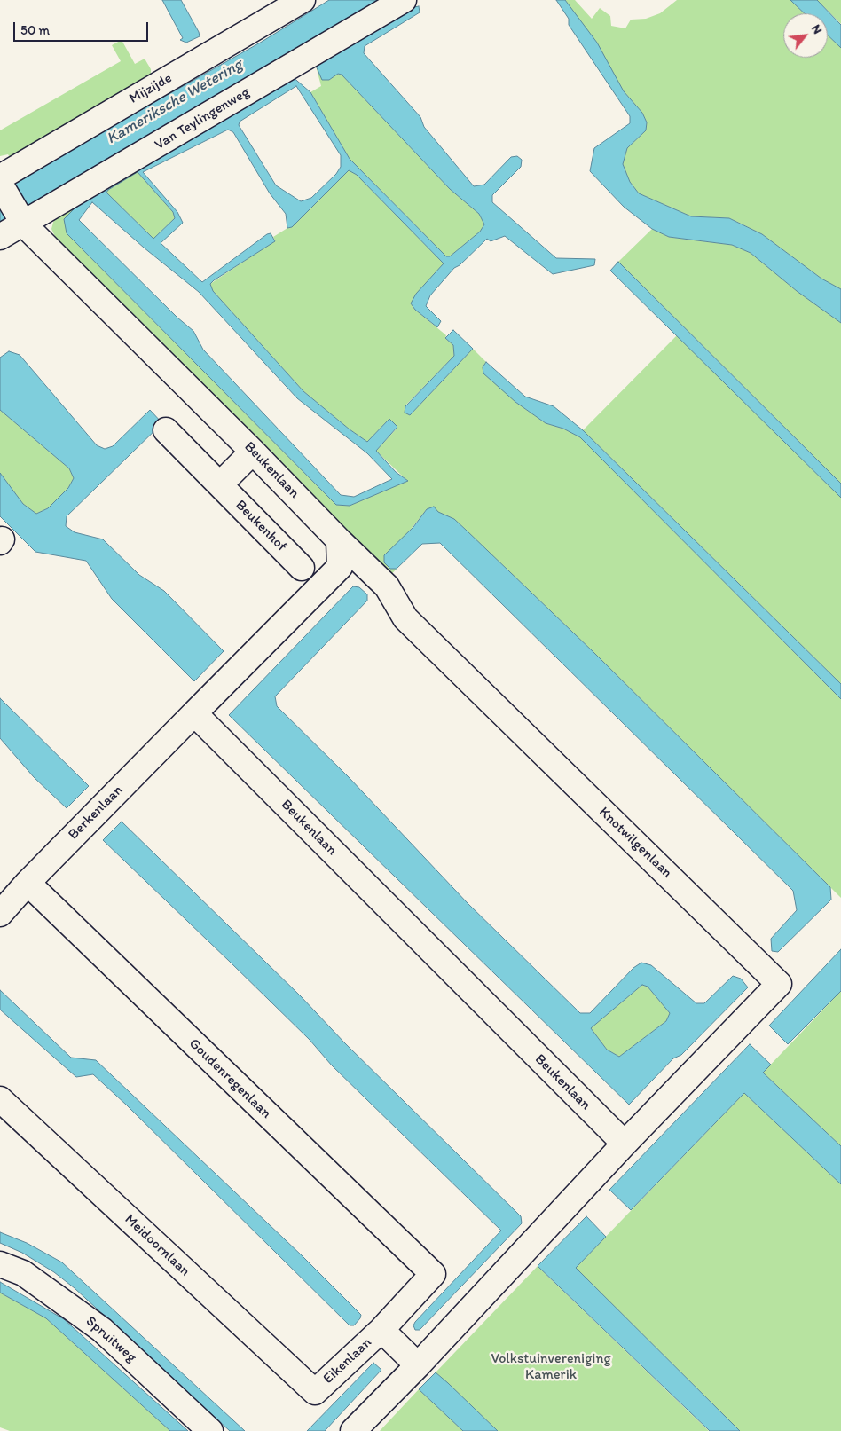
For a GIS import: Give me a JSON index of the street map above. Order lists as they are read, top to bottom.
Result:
{
  "streets": {
    "street": [
      "Mijzijde",
      "Van Teylingenweg",
      "Beukenlaan",
      "Beukenhof",
      "Berkenlaan",
      "Knotwilgenlaan",
      "Goudenregenlaan",
      "Meidoornlaan",
      "Spruitweg",
      "Eikenlaan"
    ]
  },
  "crossings": [
    ["Van Teylingenweg", "Beukenlaan"],
    ["Beukenlaan", "Berkenlaan"],
    ["Beukenlaan", "Knotwilgenlaan"],
    ["Berkenlaan", "Goudenregenlaan"],
    ["Goudenregenlaan", "Eikenlaan"],
    ["Meidoornlaan", "Eikenlaan"]
  ],
  "water": ["Kameriksche Wetering"],
  "parks": ["Volkstuinvereniging Kamerik"],
  "scale_bar": "50 m",
  "north": "top right"
}
